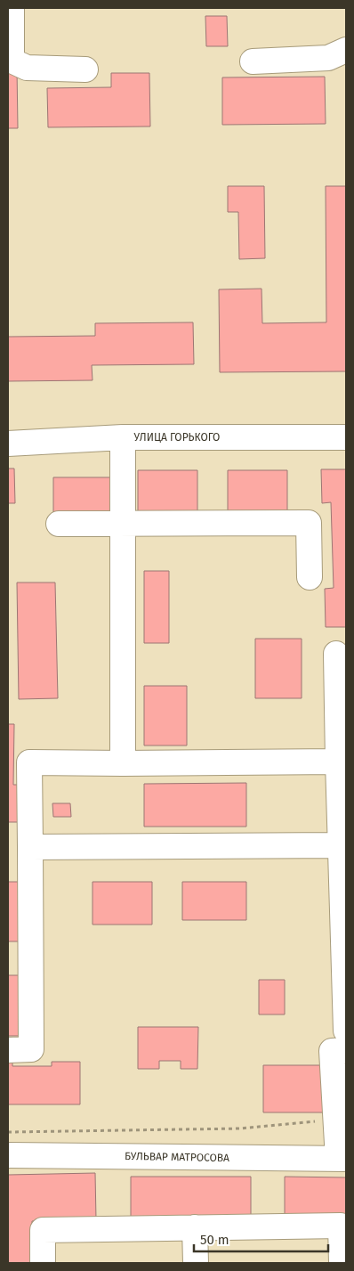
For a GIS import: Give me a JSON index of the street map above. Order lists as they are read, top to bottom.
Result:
{
  "streets": {
    "street": ["УЛИЦА ГОРЬКОГО", "БУЛЬВАР МАТРОСОВА"]
  },
  "scale_bar": "50 m"
}
